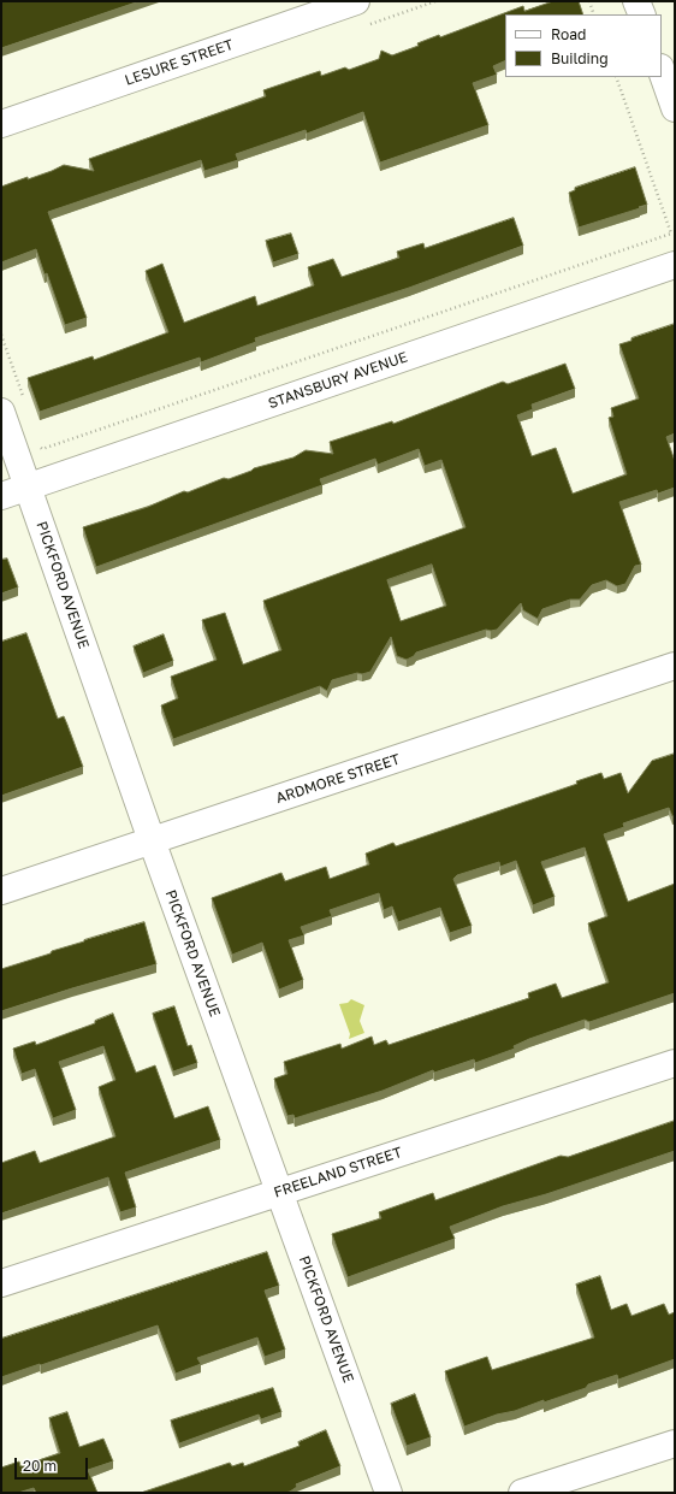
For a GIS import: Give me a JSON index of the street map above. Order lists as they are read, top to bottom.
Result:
{
  "streets": {
    "street": [
      "LESURE STREET",
      "STANSBURY AVENUE",
      "PICKFORD AVENUE",
      "ARDMORE STREET",
      "FREELAND STREET"
    ]
  },
  "crossings": [
    ["STANSBURY AVENUE", "PICKFORD AVENUE"],
    ["PICKFORD AVENUE", "ARDMORE STREET"],
    ["PICKFORD AVENUE", "FREELAND STREET"]
  ],
  "legend": ["Road", "Building"],
  "scale_bar": "20 m"
}
